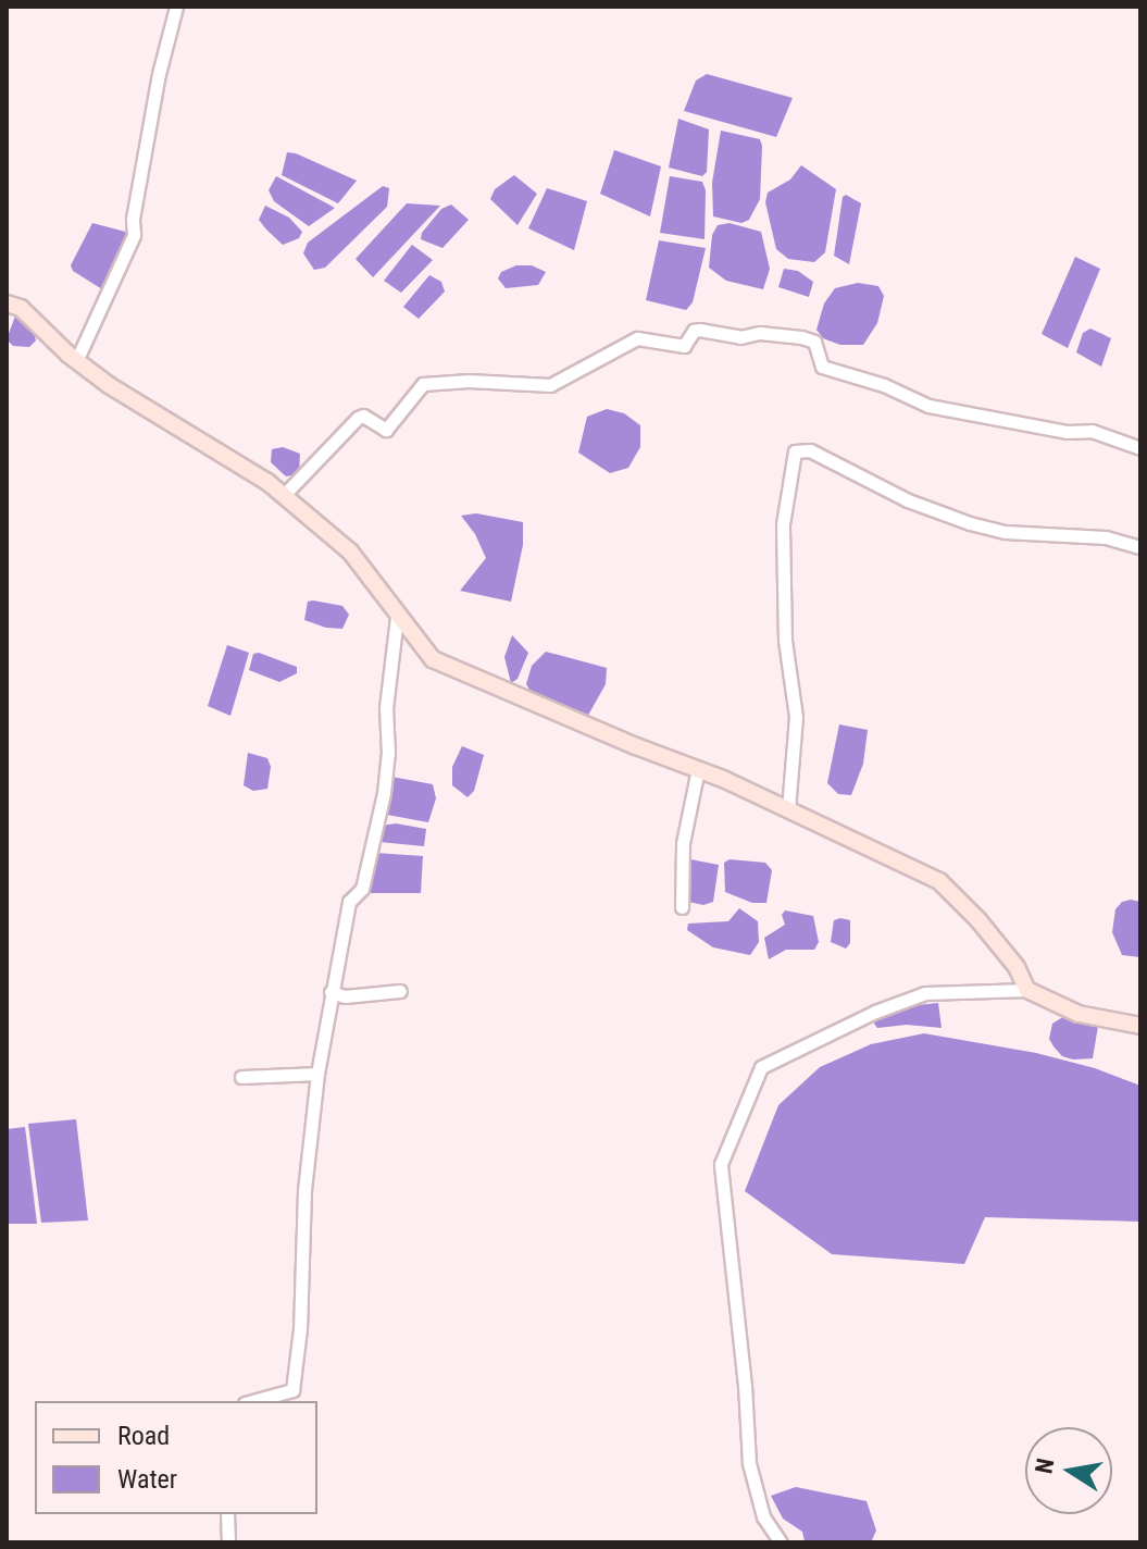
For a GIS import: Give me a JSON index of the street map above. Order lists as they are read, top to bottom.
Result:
{
  "legend": ["Road", "Water"],
  "north": "left"
}
